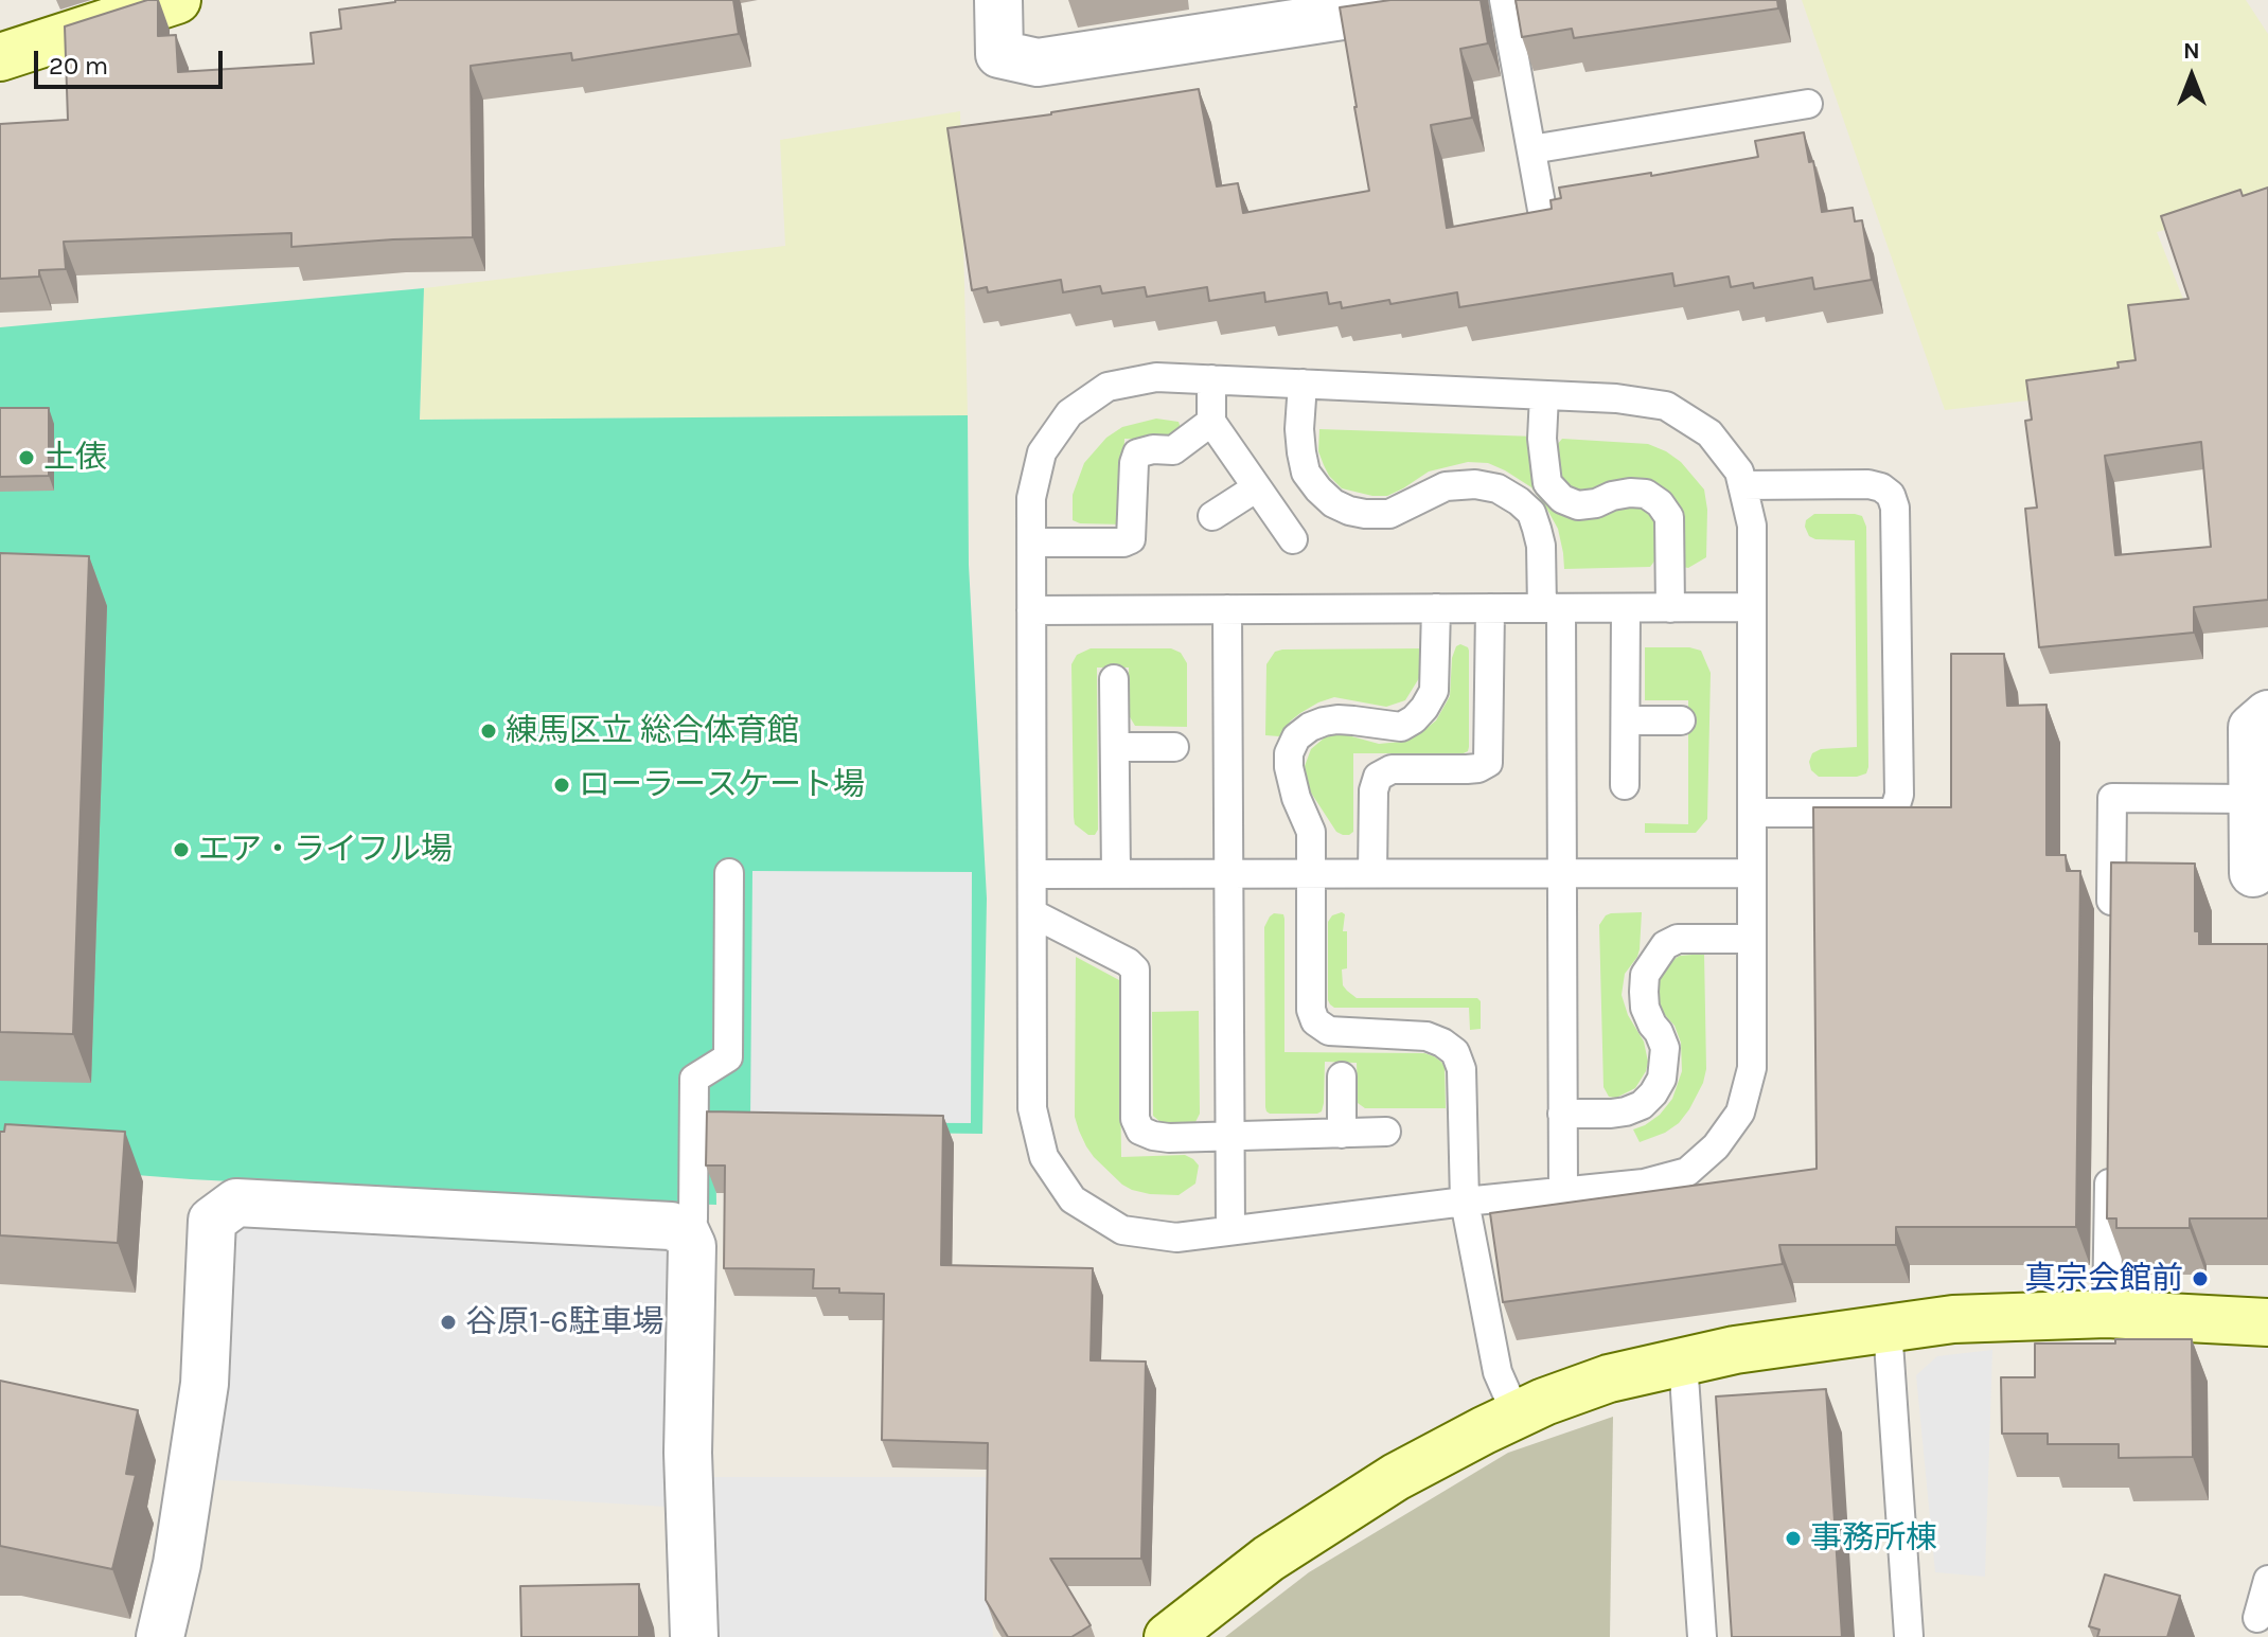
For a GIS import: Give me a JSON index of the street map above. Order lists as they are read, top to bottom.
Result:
{
  "places": [
    "土俵",
    "練馬区立 総合体育館",
    "ローラースケート場",
    "エア・ライフル場",
    "真宗会館前",
    "谷原1-6駐車場",
    "事務所棟"
  ],
  "scale_bar": "20 m",
  "north": "top"
}
